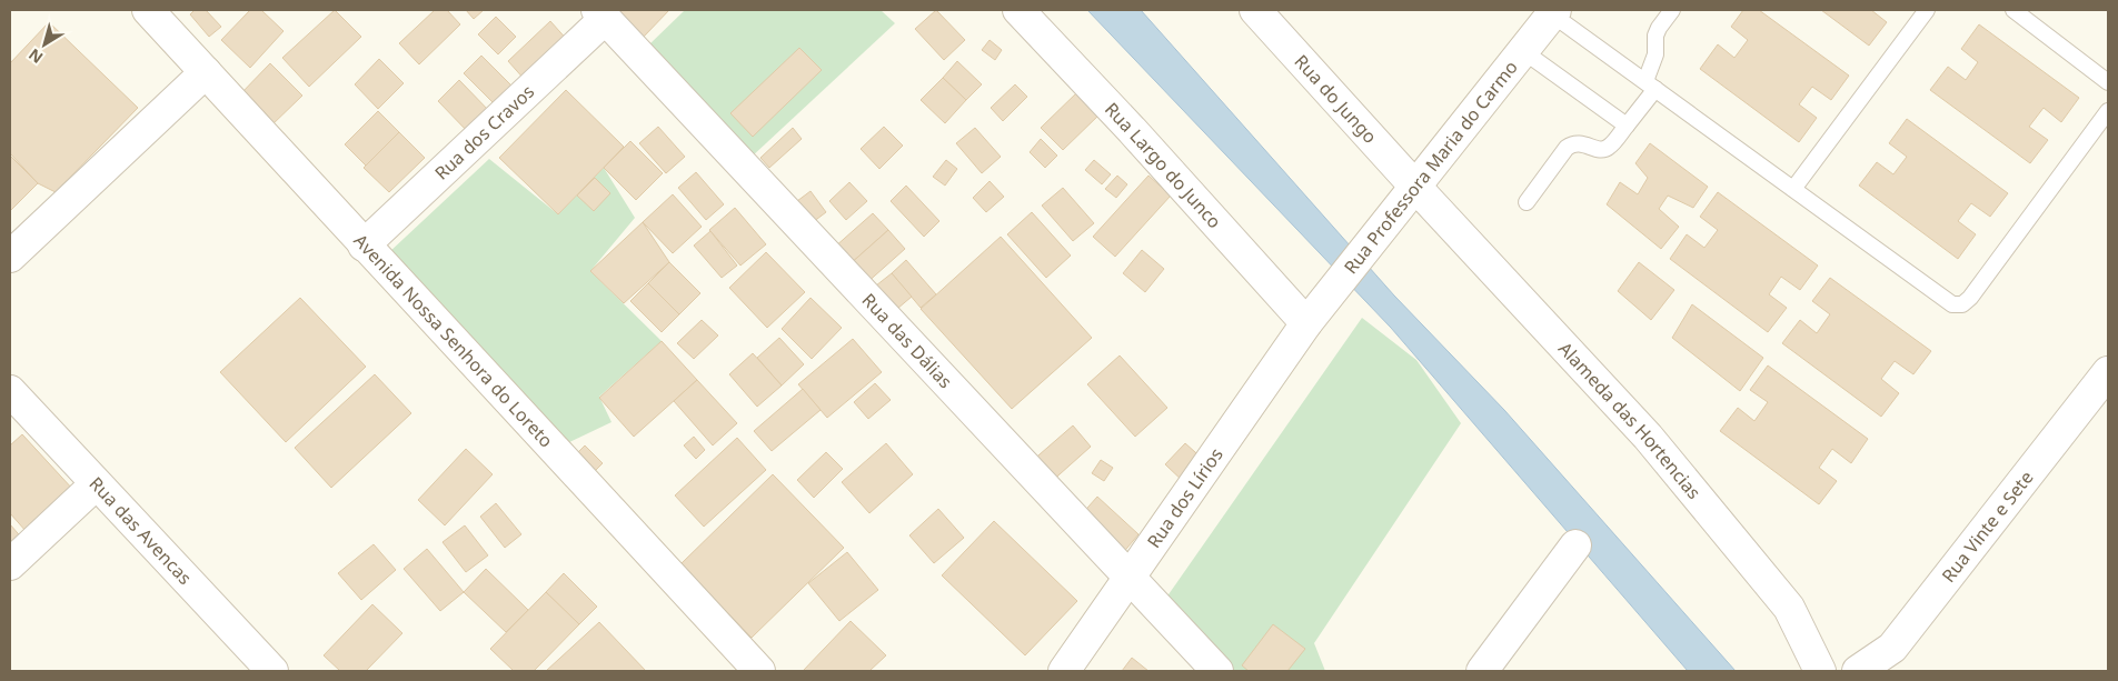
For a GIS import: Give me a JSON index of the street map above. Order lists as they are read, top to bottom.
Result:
{
  "streets": {
    "street": [
      "Rua do Jungo",
      "Rua dos Cravos",
      "Rua Largo do Junco",
      "Rua Professora Maria do Carmo",
      "Rua das Dálias",
      "Avenida Nossa Senhora do Loreto",
      "Alameda das Hortencias",
      "Rua dos Lírios",
      "Rua Vinte e Sete",
      "Rua das Avencas"
    ]
  },
  "crossings": [
    ["Rua do Jungo", "Rua Professora Maria do Carmo"],
    ["Rua do Jungo", "Alameda das Hortencias"],
    ["Rua dos Cravos", "Rua das Dálias"],
    ["Rua dos Cravos", "Avenida Nossa Senhora do Loreto"],
    ["Rua Largo do Junco", "Rua Professora Maria do Carmo"],
    ["Rua Largo do Junco", "Rua dos Lírios"],
    ["Rua Professora Maria do Carmo", "Alameda das Hortencias"],
    ["Rua Professora Maria do Carmo", "Rua dos Lírios"],
    ["Rua das Dálias", "Rua dos Lírios"]
  ],
  "north": "bottom left"
}
